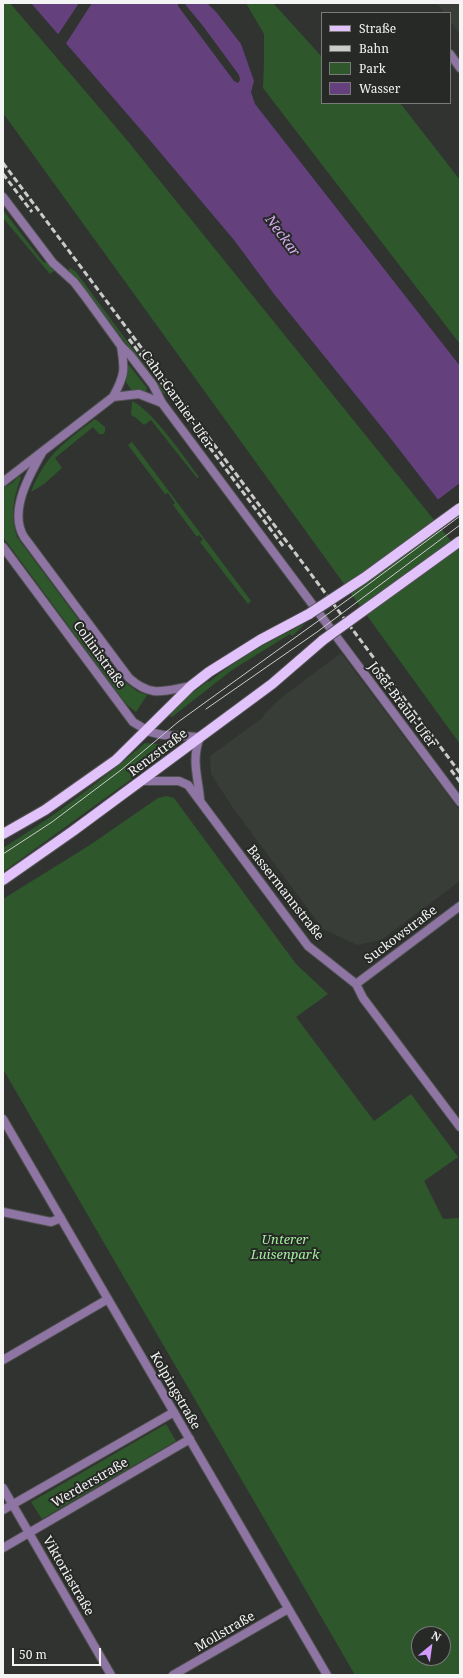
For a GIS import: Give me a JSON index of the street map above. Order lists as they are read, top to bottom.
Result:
{
  "streets": {
    "main road": ["Renzstraße"],
    "street": [
      "Cahn-Garnier-Ufer",
      "Collinistraße",
      "Josef-Braun-Ufer",
      "Bassermannstraße",
      "Suckowstraße",
      "Kolpingstraße",
      "Werderstraße",
      "Viktoriastraße",
      "Mollstraße"
    ]
  },
  "crossings": [
    ["Cahn-Garnier-Ufer", "Josef-Braun-Ufer"],
    ["Collinistraße", "Renzstraße"],
    ["Collinistraße", "Bassermannstraße"],
    ["Renzstraße", "Bassermannstraße"],
    ["Bassermannstraße", "Suckowstraße"],
    ["Kolpingstraße", "Werderstraße"],
    ["Kolpingstraße", "Mollstraße"],
    ["Werderstraße", "Viktoriastraße"]
  ],
  "water": ["Neckar"],
  "parks": ["Unterer Luisenpark"],
  "legend": [
    "Straße",
    "Bahn",
    "Park",
    "Wasser"
  ],
  "scale_bar": "50 m",
  "north": "top right"
}
